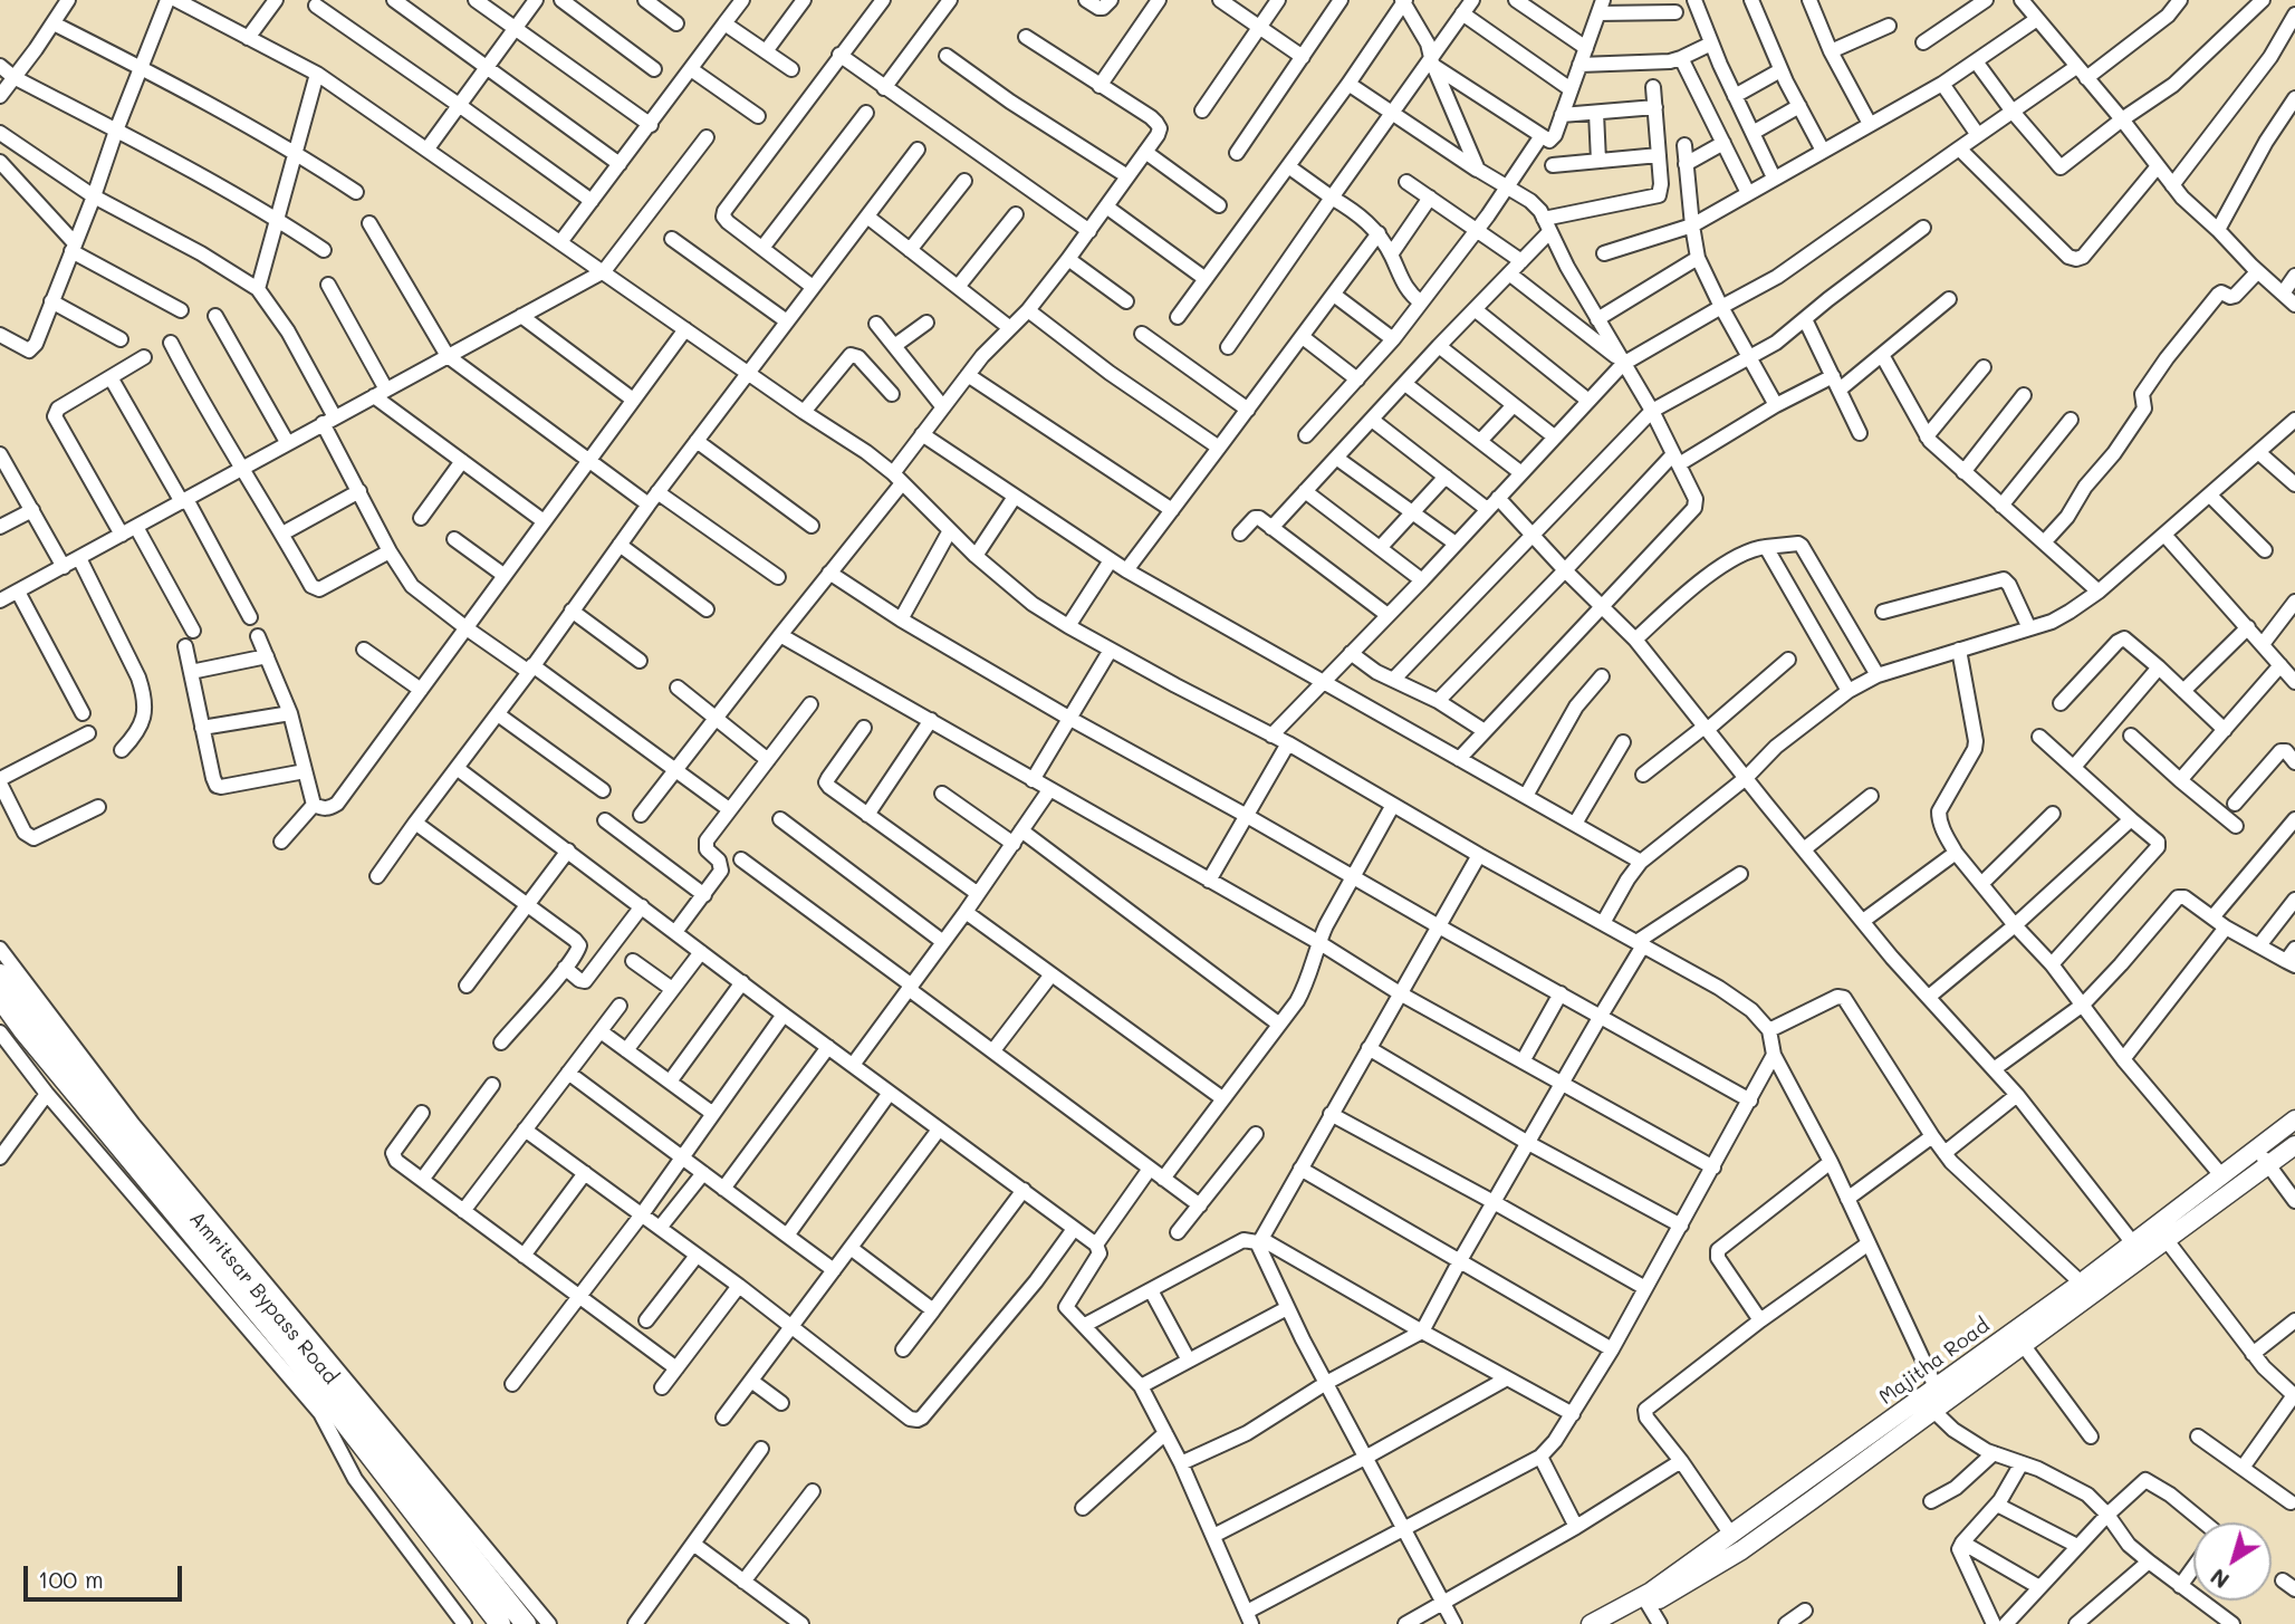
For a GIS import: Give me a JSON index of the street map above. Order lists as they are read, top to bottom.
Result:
{
  "streets": {
    "highway": ["Amritsar Bypass Road"],
    "main road": ["Majitha Road"]
  },
  "scale_bar": "100 m",
  "north": "bottom left"
}
